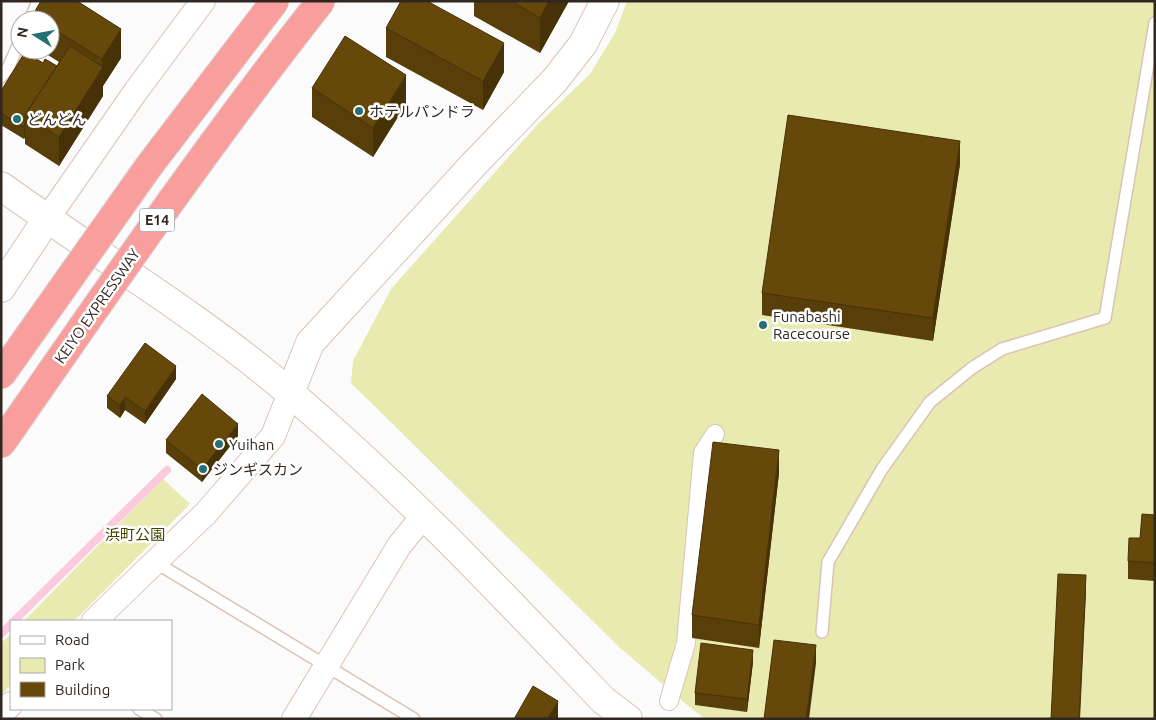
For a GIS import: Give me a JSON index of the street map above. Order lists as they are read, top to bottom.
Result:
{
  "streets": {
    "highway": ["E14", "KEIYO EXPRESSWAY"]
  },
  "parks": ["浜町公園"],
  "places": [
    "ホテルパンドラ",
    "どんどん",
    "Funabashi Racecourse",
    "Yuihan",
    "ジンギスカン"
  ],
  "legend": ["Road", "Park", "Building"],
  "north": "left"
}
